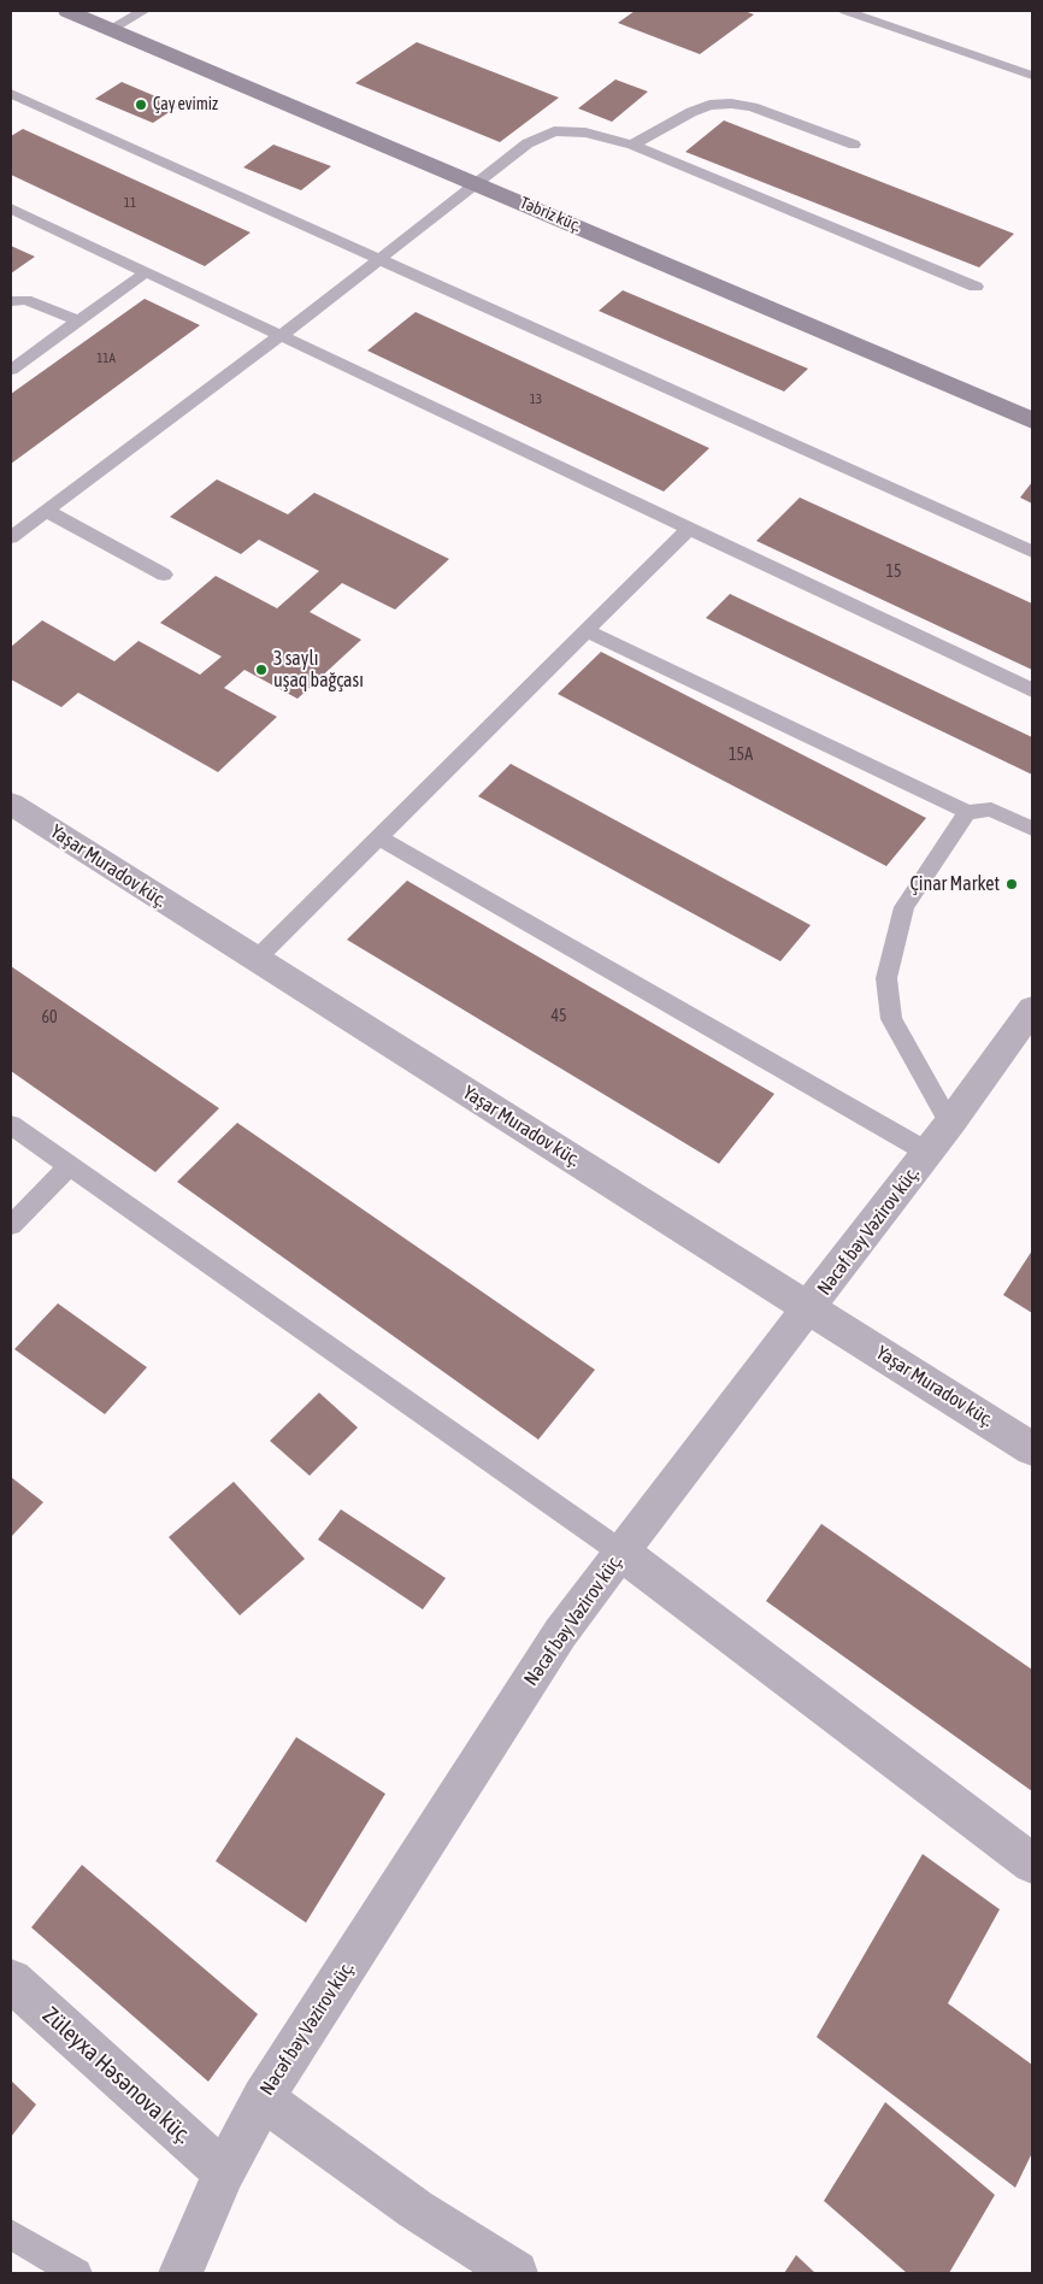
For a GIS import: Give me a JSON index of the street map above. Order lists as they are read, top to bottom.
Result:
{
  "streets": {
    "main road": ["Təbriz küç."],
    "street": ["Yaşar Muradov küç.", "Nəcəf bəy Vəzirov küç.", "Züleyxa Həsənova küç."]
  },
  "crossings": [
    ["Yaşar Muradov küç.", "Nəcəf bəy Vəzirov küç."],
    ["Nəcəf bəy Vəzirov küç.", "Züleyxa Həsənova küç."]
  ],
  "places": ["Çay evimiz", "3 saylı uşaq bağçası", "Çinar Market"],
  "house_numbers": [
    "11",
    "11A",
    "13",
    "15",
    "15A",
    "45",
    "60"
  ]
}
